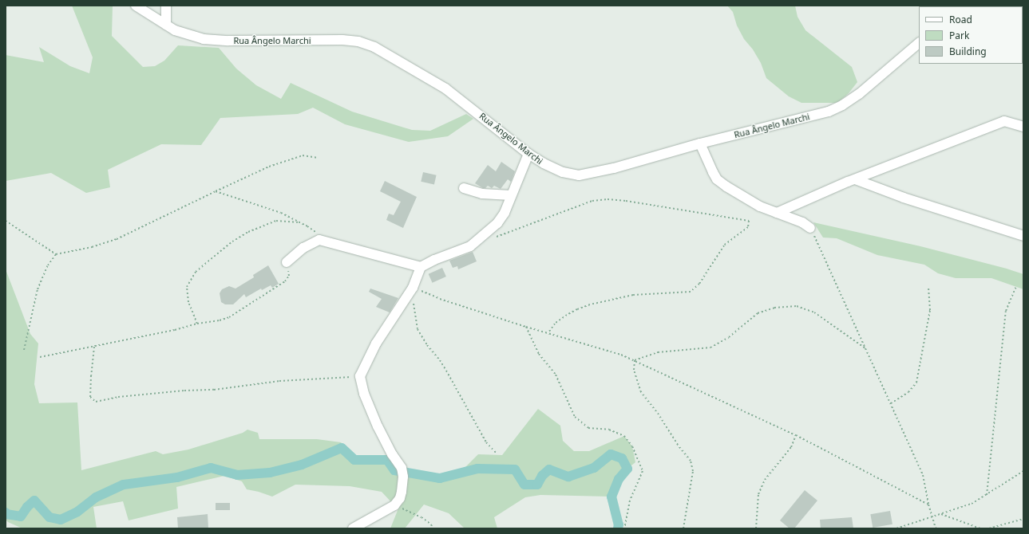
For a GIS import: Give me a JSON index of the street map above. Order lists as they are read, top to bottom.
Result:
{
  "streets": {
    "street": ["Rua Ângelo Marchi"]
  },
  "legend": ["Road", "Park", "Building"]
}
